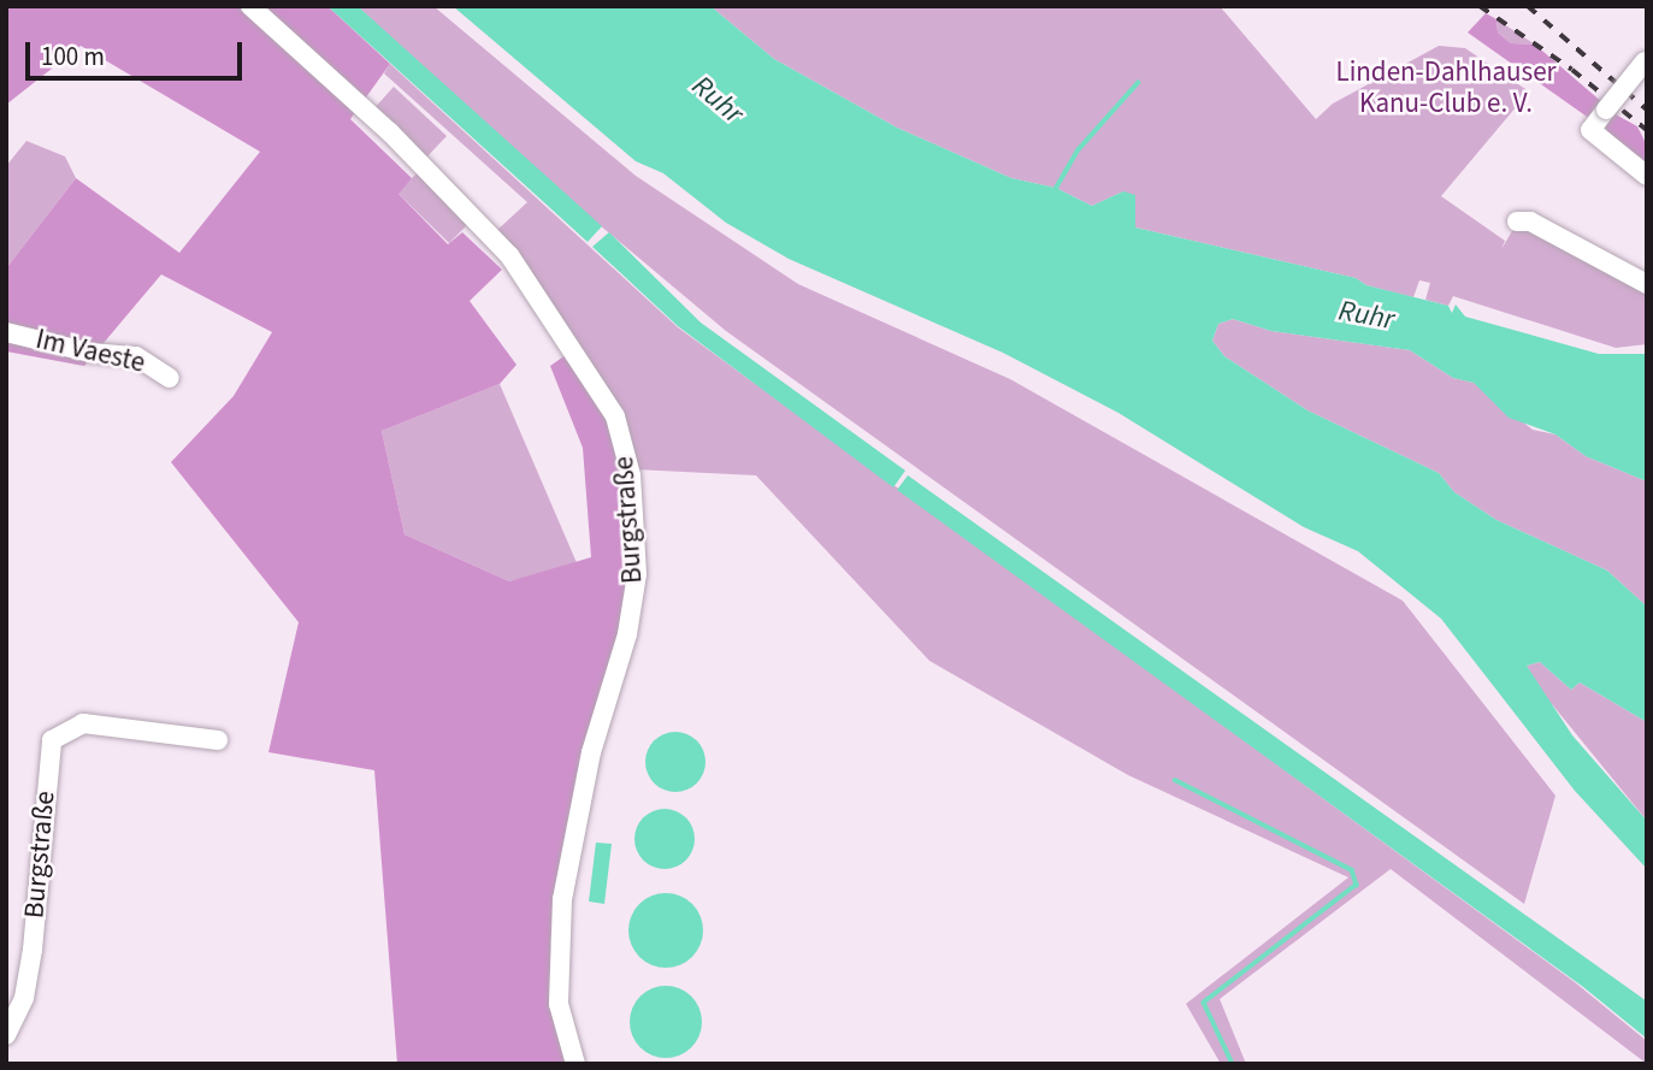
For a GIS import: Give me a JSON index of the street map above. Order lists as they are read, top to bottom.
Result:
{
  "streets": {
    "street": ["Im Vaeste", "Burgstraße"]
  },
  "water": ["Ruhr"],
  "parks": ["Linden-Dahlhauser Kanu-Club e. V."],
  "scale_bar": "100 m"
}
